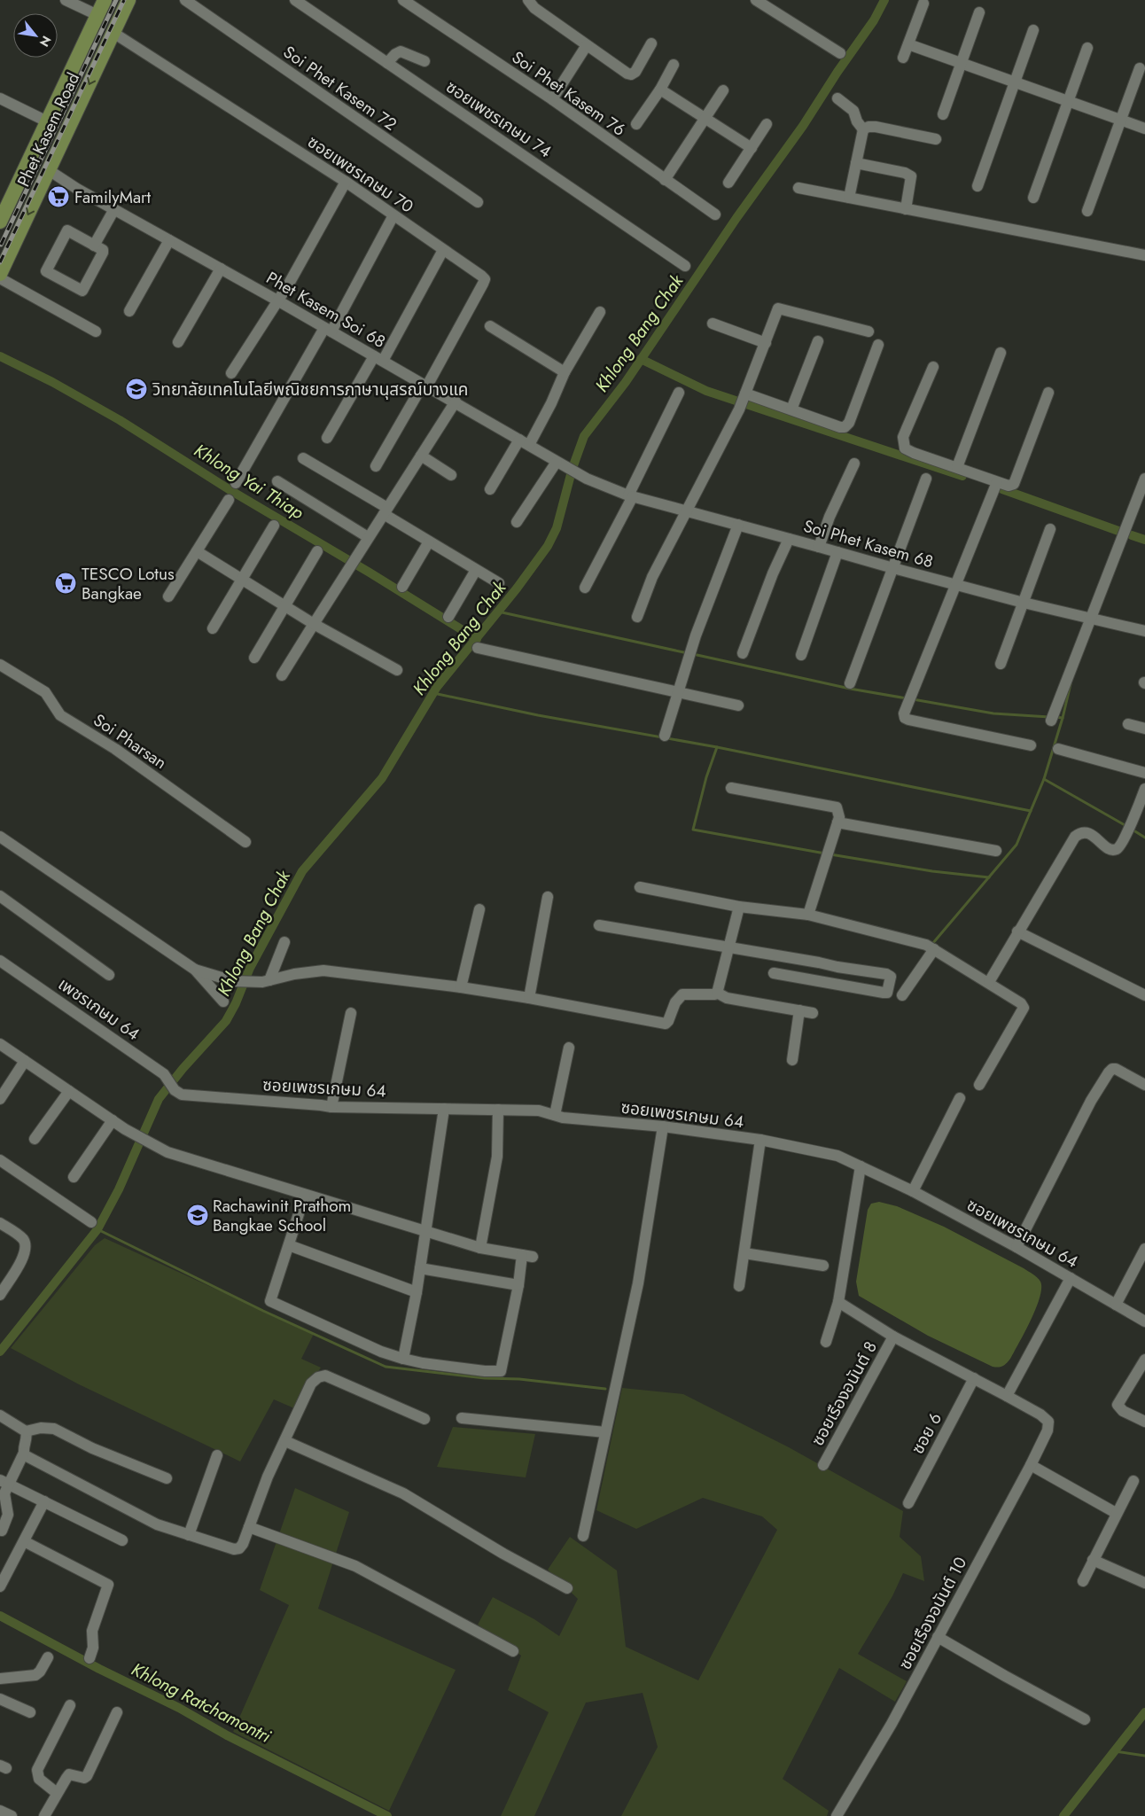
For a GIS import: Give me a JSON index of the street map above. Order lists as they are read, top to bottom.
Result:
{
  "streets": {
    "main road": ["Phet Kasem Road"],
    "street": [
      "Soi Phet Kasem 72",
      "Soi Phet Kasem 76",
      "ซอยเพชรเกษม 74",
      "ซอยเพชรเกษม 70",
      "Phet Kasem Soi 68",
      "Soi Phet Kasem 68",
      "Soi Pharsan",
      "เพชรเกษม 64",
      "ซอยเพชรเกษม 64",
      "ซอยเรืองอนันต์ 8",
      "ซอย 6",
      "ซอยเรืองอนันต์ 10"
    ]
  },
  "crossings": [
    ["Phet Kasem Road", "ซอยเพชรเกษม 70"],
    ["Phet Kasem Road", "Phet Kasem Soi 68"],
    ["ซอยเพชรเกษม 70", "Phet Kasem Soi 68"],
    ["Phet Kasem Soi 68", "Soi Phet Kasem 68"],
    ["เพชรเกษม 64", "ซอยเพชรเกษม 64"]
  ],
  "water": ["Khlong Bang Chak", "Khlong Yai Thiap", "Khlong Ratchamontri"],
  "places": {
    "supermarket": ["FamilyMart", "TESCO Lotus Bangkae"],
    "school or university": ["วิทยาลัยเทคโนโลยีพณิชยการภาษานุสรณ์บางแค", "Rachawinit Prathom Bangkae School"]
  },
  "north": "bottom right"
}
